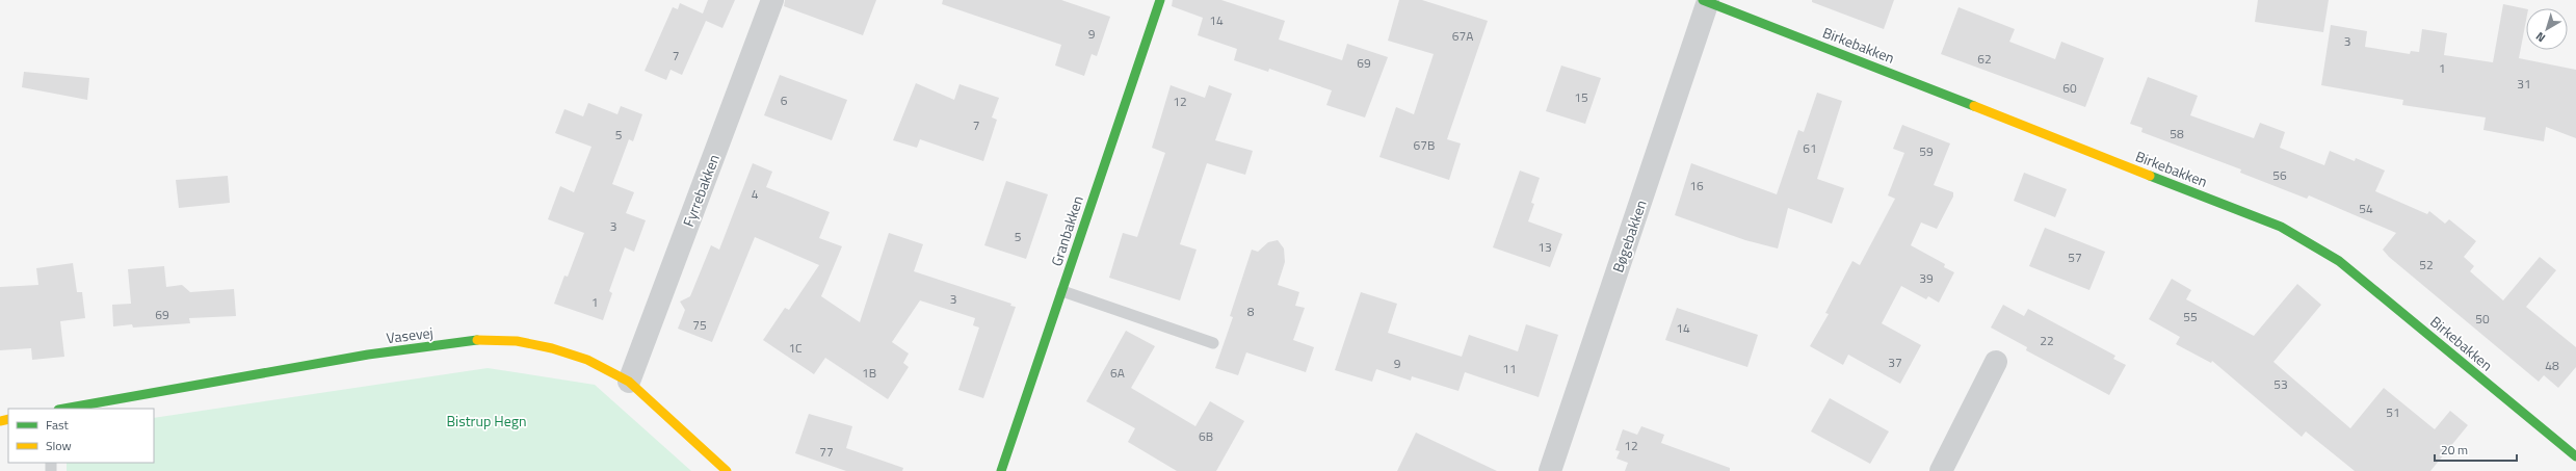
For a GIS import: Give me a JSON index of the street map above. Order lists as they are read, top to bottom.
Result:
{
  "streets": {
    "street": [
      "Birkebakken",
      "Fyrrebakken",
      "Granbakken",
      "Bøgebakken",
      "Vasevej"
    ]
  },
  "crossings": [
    ["Birkebakken", "Bøgebakken"],
    ["Fyrrebakken", "Vasevej"]
  ],
  "parks": ["Bistrup Hegn"],
  "house_numbers": [
    "14",
    "9",
    "67A",
    "3",
    "7",
    "62",
    "69",
    "1",
    "31",
    "60",
    "15",
    "6",
    "12",
    "7",
    "58",
    "5",
    "67B",
    "61",
    "59",
    "56",
    "16",
    "4",
    "54",
    "3",
    "5",
    "13",
    "57",
    "52",
    "39",
    "3",
    "1",
    "8",
    "69",
    "55",
    "50",
    "75",
    "14",
    "22",
    "1C",
    "37",
    "9",
    "48",
    "11",
    "1B",
    "6A",
    "53",
    "51",
    "6B",
    "12",
    "77"
  ],
  "legend": ["Fast", "Slow"],
  "scale_bar": "20 m",
  "north": "bottom left"
}
